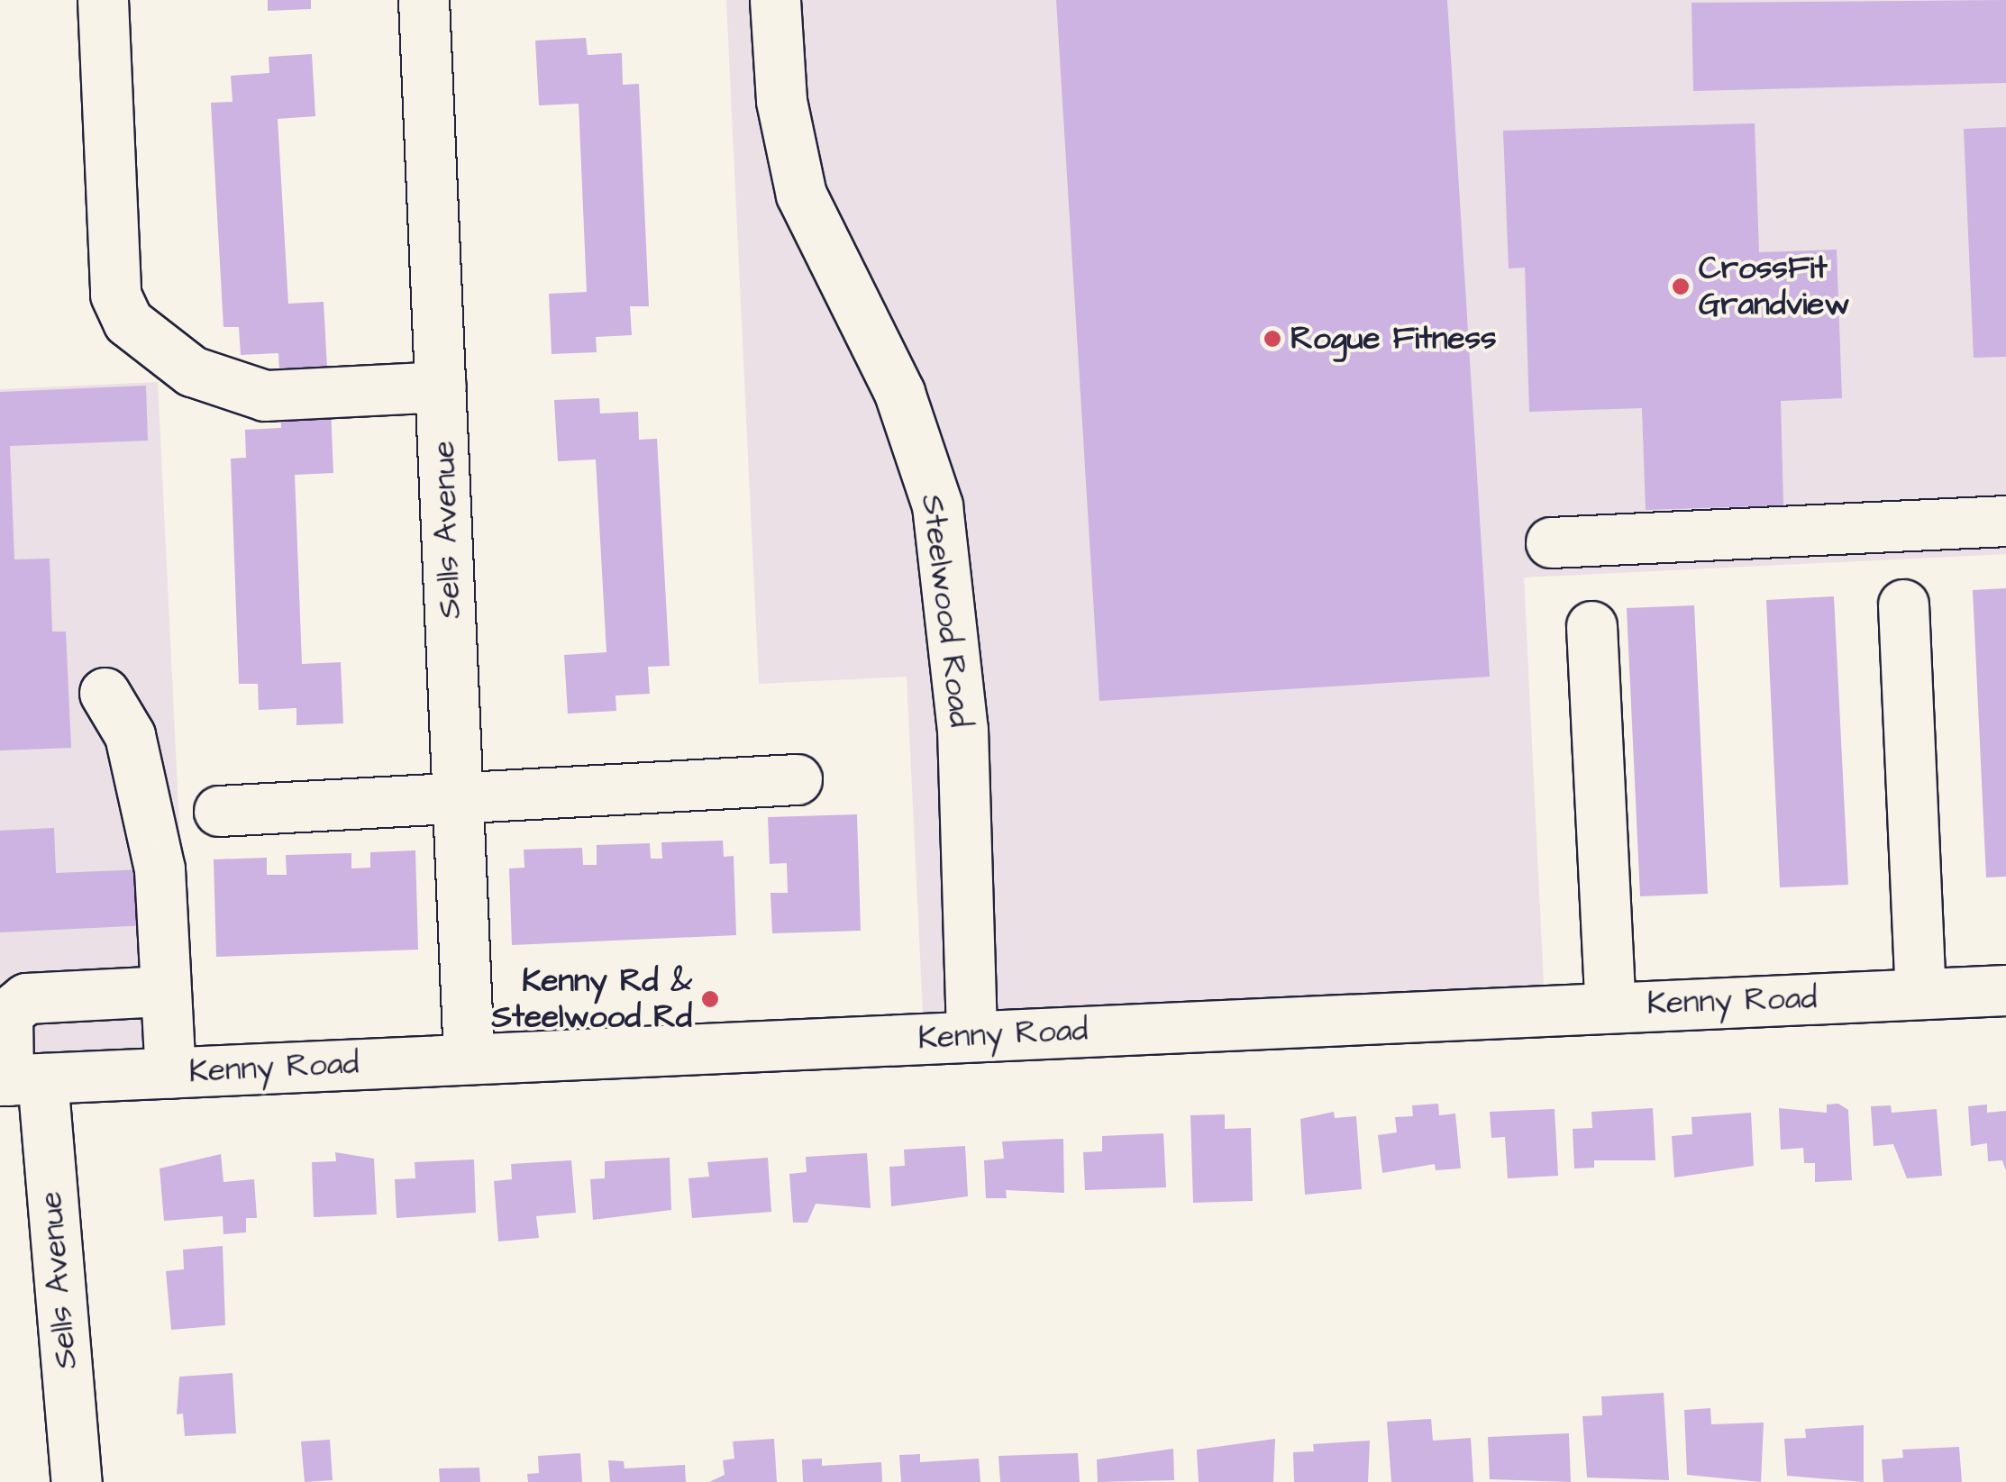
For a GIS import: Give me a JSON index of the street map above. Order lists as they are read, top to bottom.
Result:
{
  "streets": {
    "street": ["Sells Avenue", "Steelwood Road", "Kenny Road"]
  },
  "crossings": [
    ["Sells Avenue", "Kenny Road"],
    ["Steelwood Road", "Kenny Road"]
  ],
  "places": ["CrossFit Grandview", "Rogue Fitness", "Kenny Rd & Steelwood Rd"]
}
